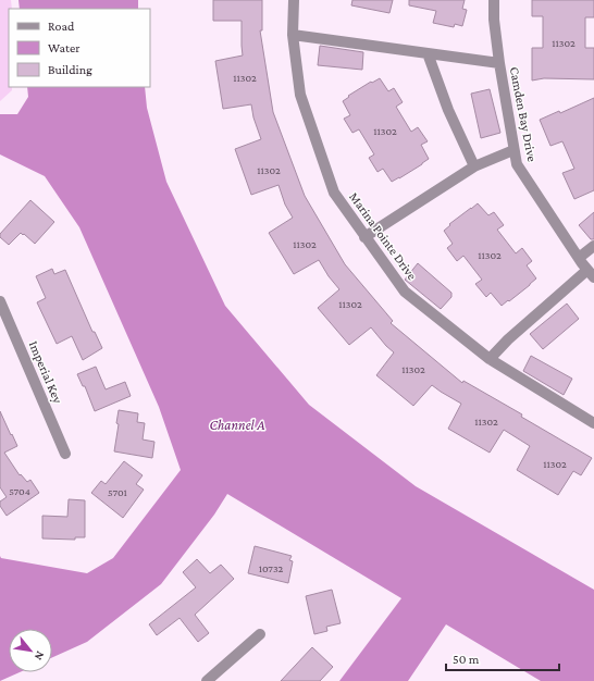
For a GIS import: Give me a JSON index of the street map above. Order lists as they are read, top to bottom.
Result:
{
  "streets": {
    "street": ["Camden Bay Drive", "Marina Pointe Drive", "Imperial Key"]
  },
  "crossings": [
    ["Camden Bay Drive", "Marina Pointe Drive"]
  ],
  "water": ["Channel A"],
  "house_numbers": [
    "11302",
    "11302",
    "11302",
    "11302",
    "11302",
    "11302",
    "11302",
    "11302",
    "11302",
    "11302",
    "5704",
    "5701",
    "10732"
  ],
  "legend": ["Road", "Water", "Building"],
  "scale_bar": "50 m",
  "north": "bottom right"
}
